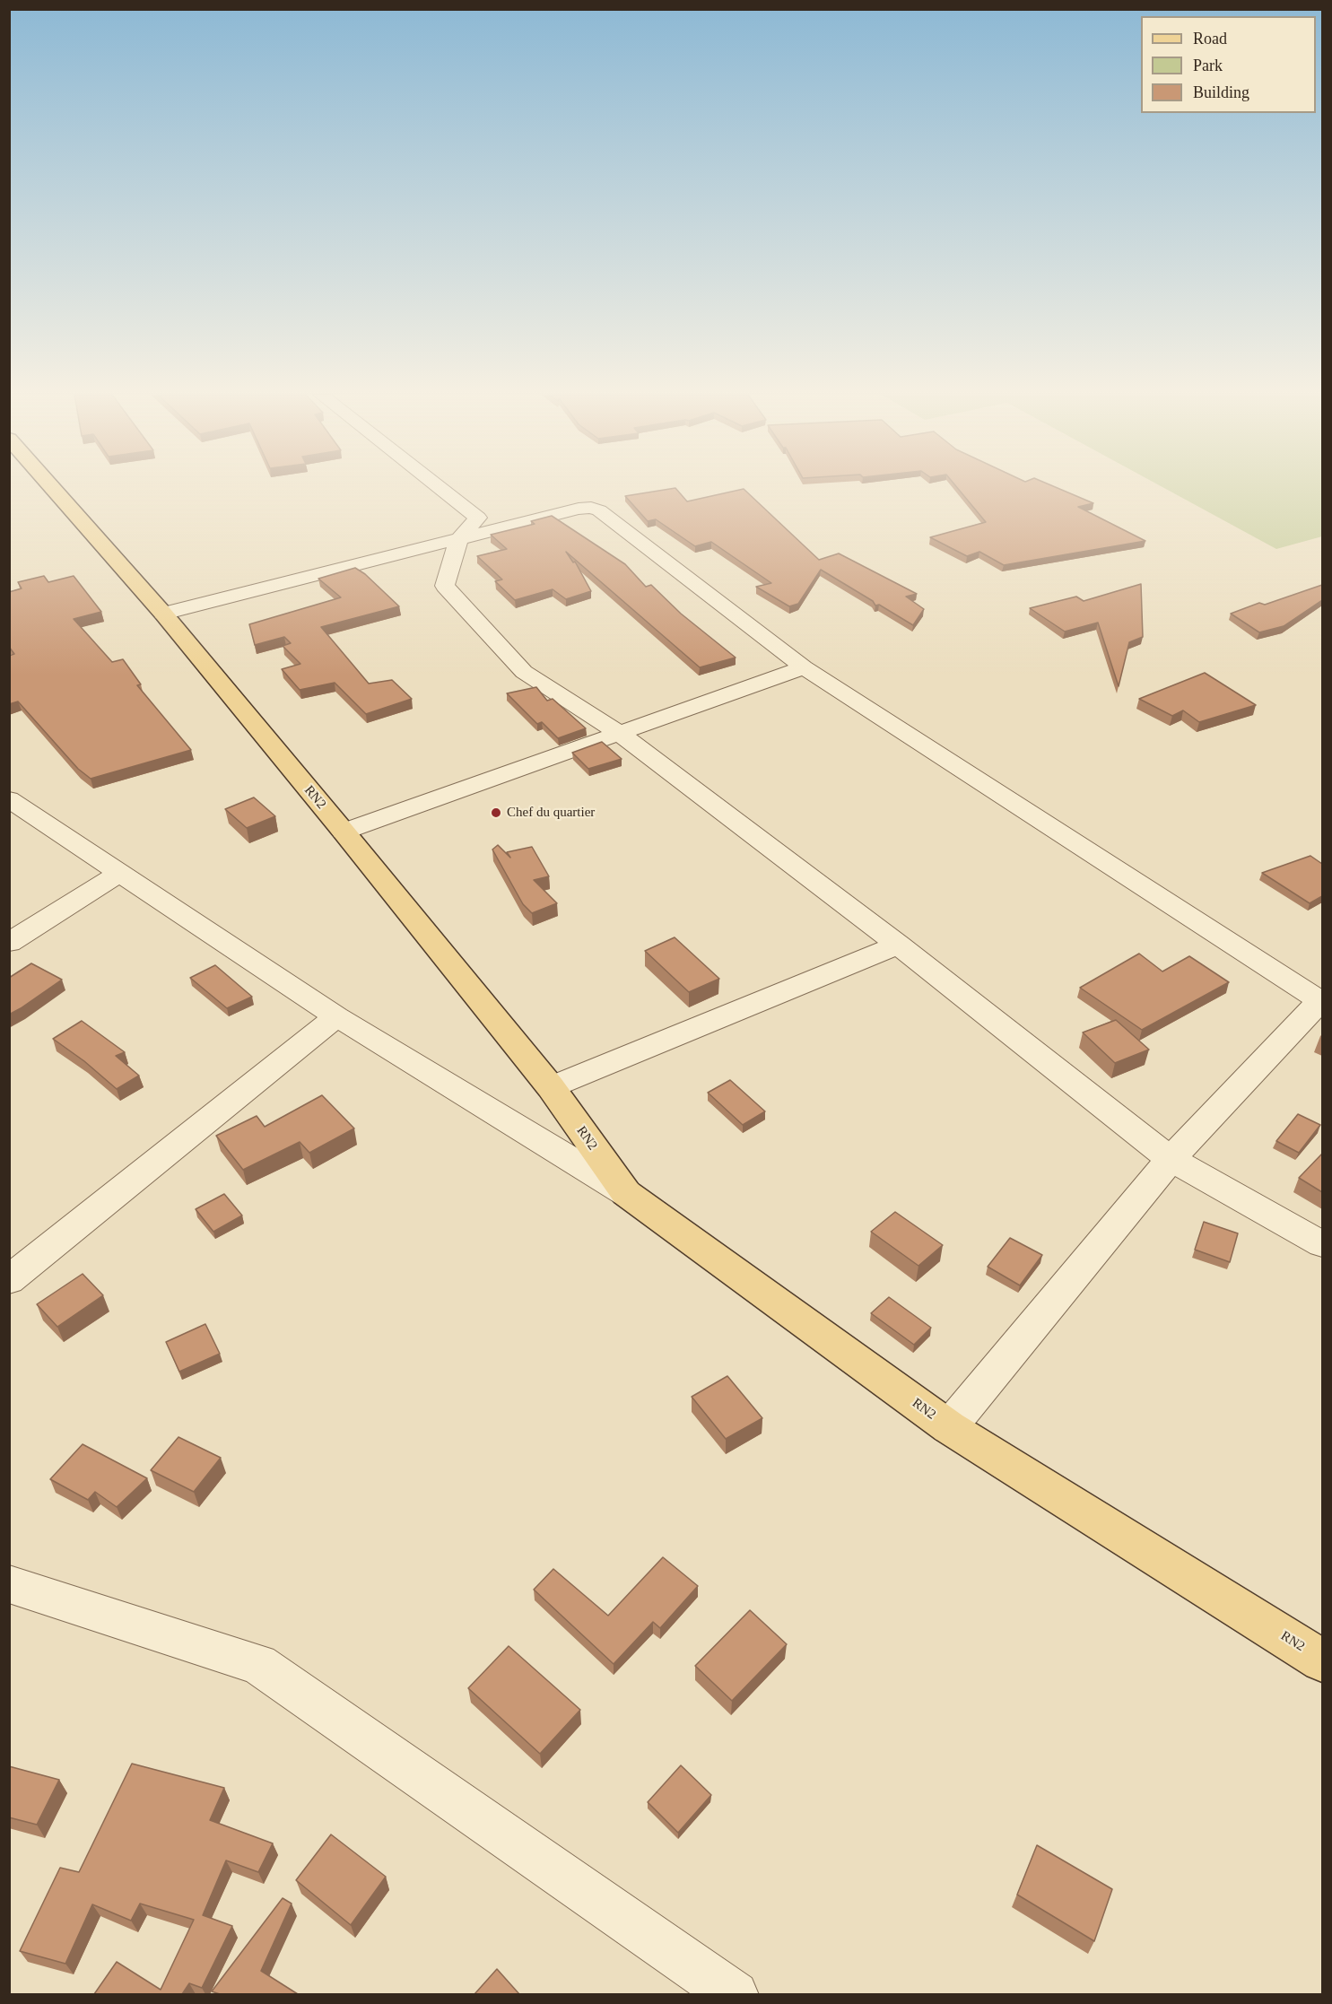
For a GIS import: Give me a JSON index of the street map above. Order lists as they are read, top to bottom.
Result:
{
  "streets": {
    "main road": ["RN2"]
  },
  "places": ["Chef du quartier"],
  "legend": ["Road", "Park", "Building"]
}
